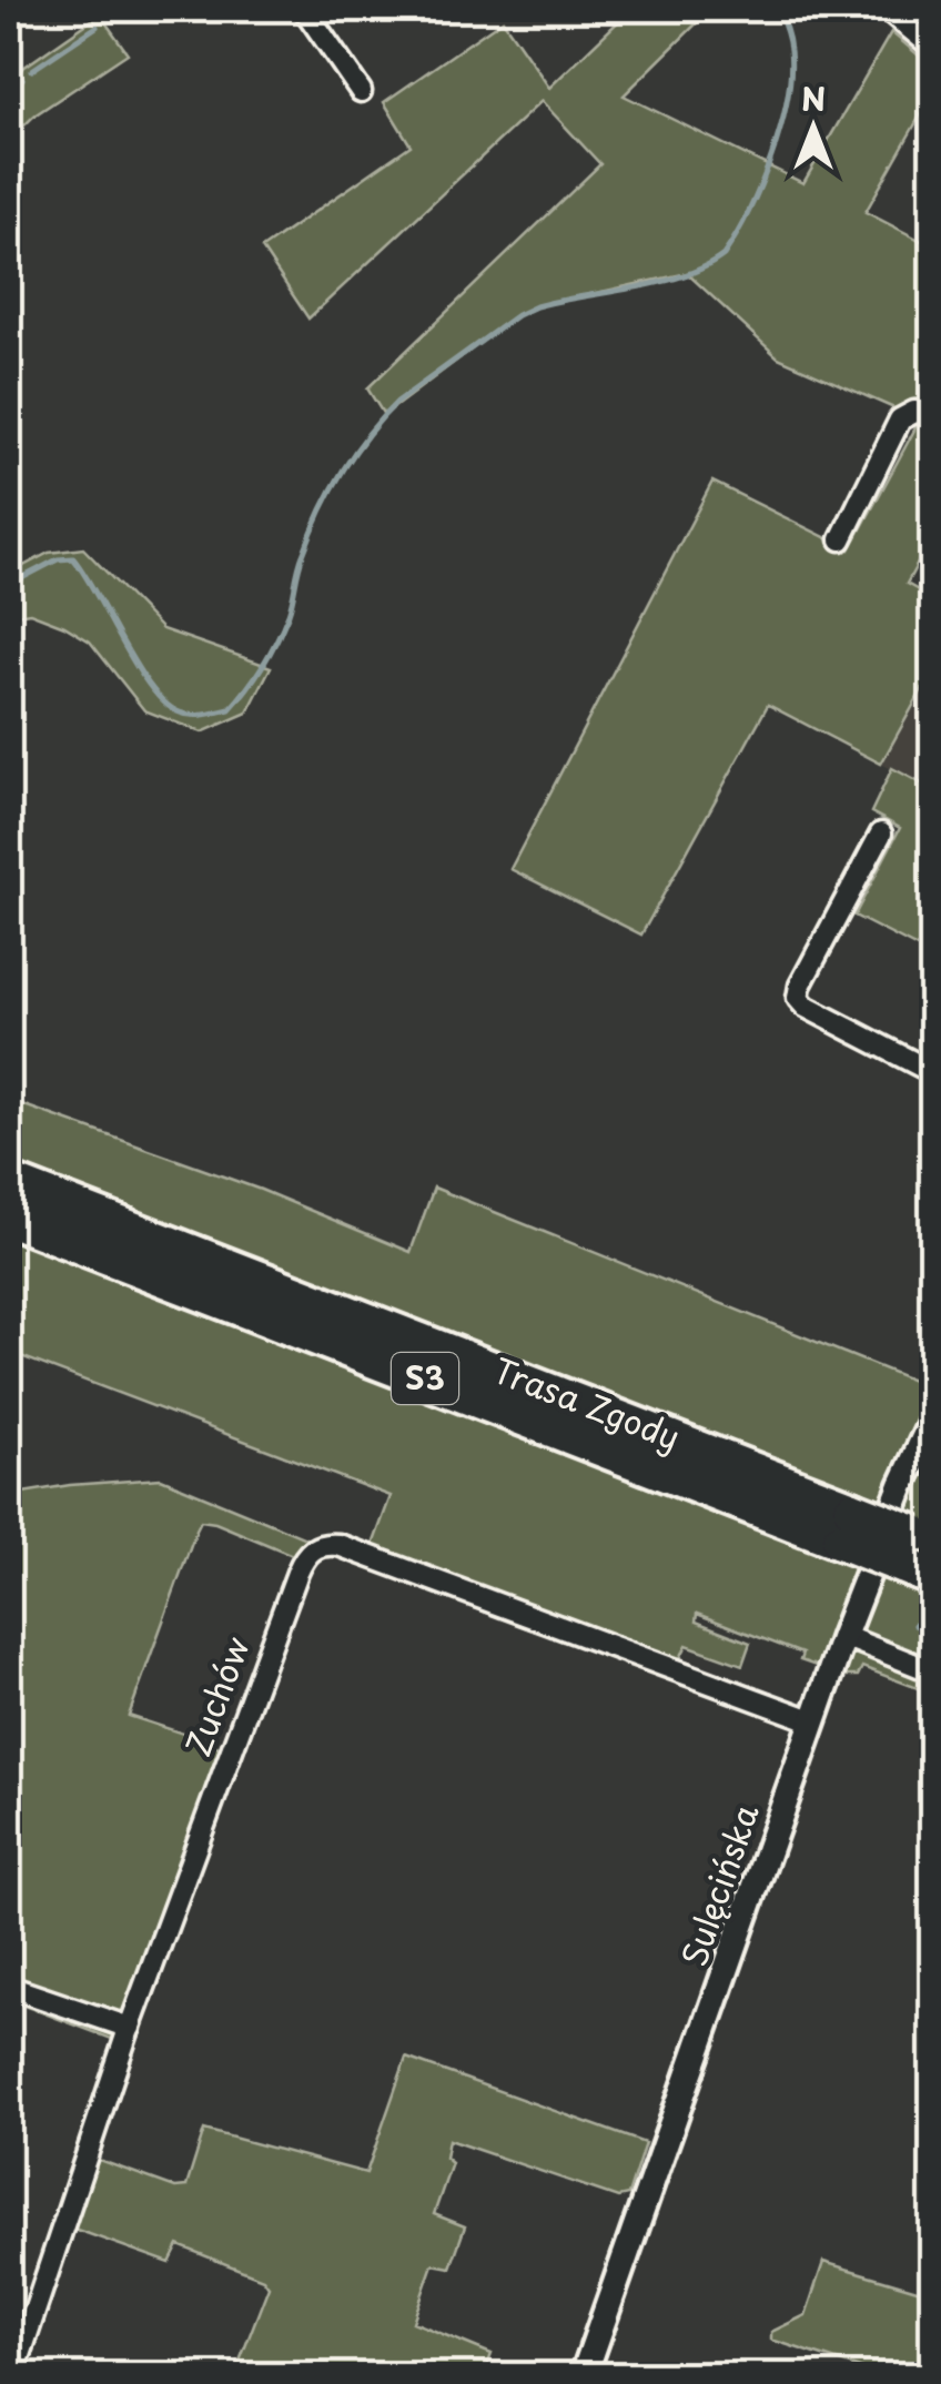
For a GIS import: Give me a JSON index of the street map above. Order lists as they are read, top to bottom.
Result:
{
  "streets": {
    "highway": ["S3", "Trasa Zgody"],
    "street": ["Zuchów", "Sulęcińska"]
  },
  "crossings": [
    ["Zuchów", "Sulęcińska"]
  ],
  "north": "top"
}
